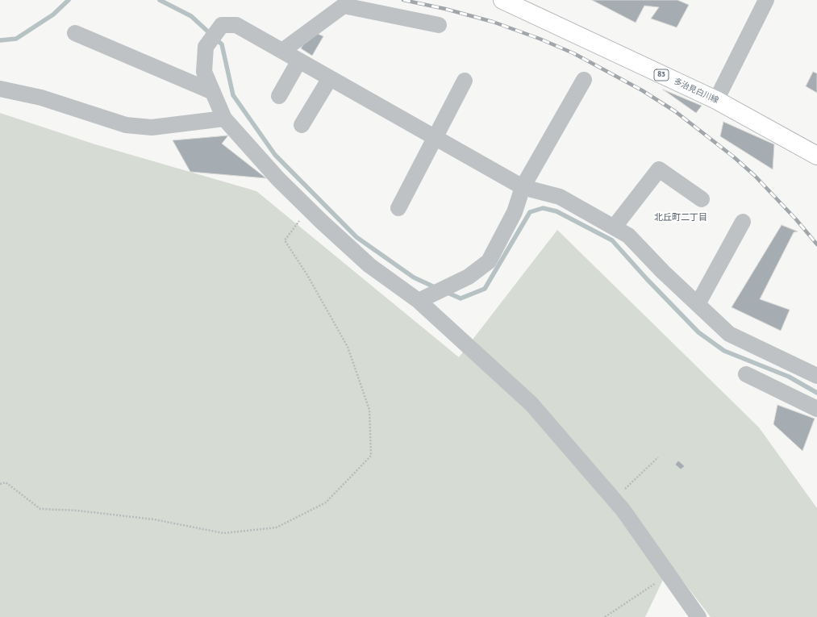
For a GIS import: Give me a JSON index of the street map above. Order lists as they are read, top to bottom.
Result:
{
  "streets": {
    "main road": ["83", "多治見白川線"]
  },
  "districts": ["北丘町二丁目"]
}
